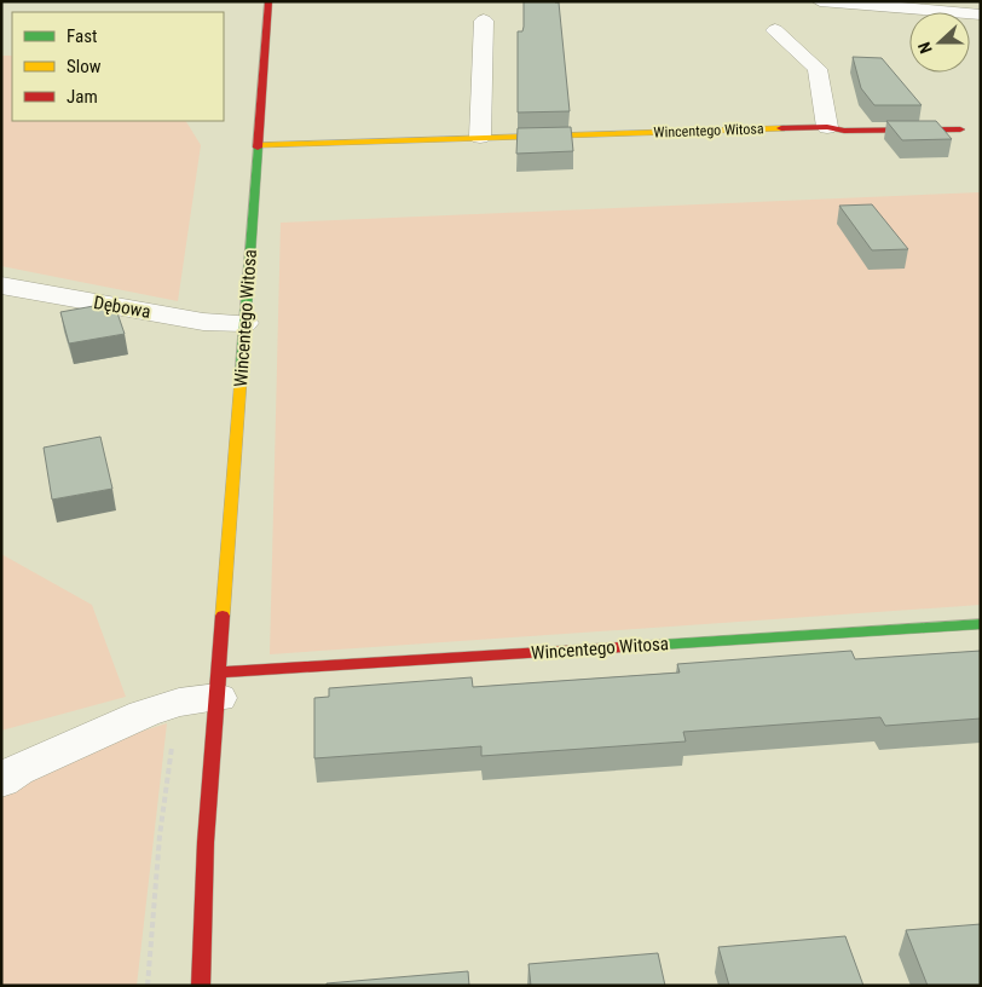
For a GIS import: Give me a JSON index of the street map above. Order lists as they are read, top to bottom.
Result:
{
  "streets": {
    "street": ["Wincentego Witosa", "Dębowa"]
  },
  "crossings": [
    ["Wincentego Witosa", "Dębowa"]
  ],
  "legend": ["Fast", "Slow", "Jam"],
  "north": "left"
}
